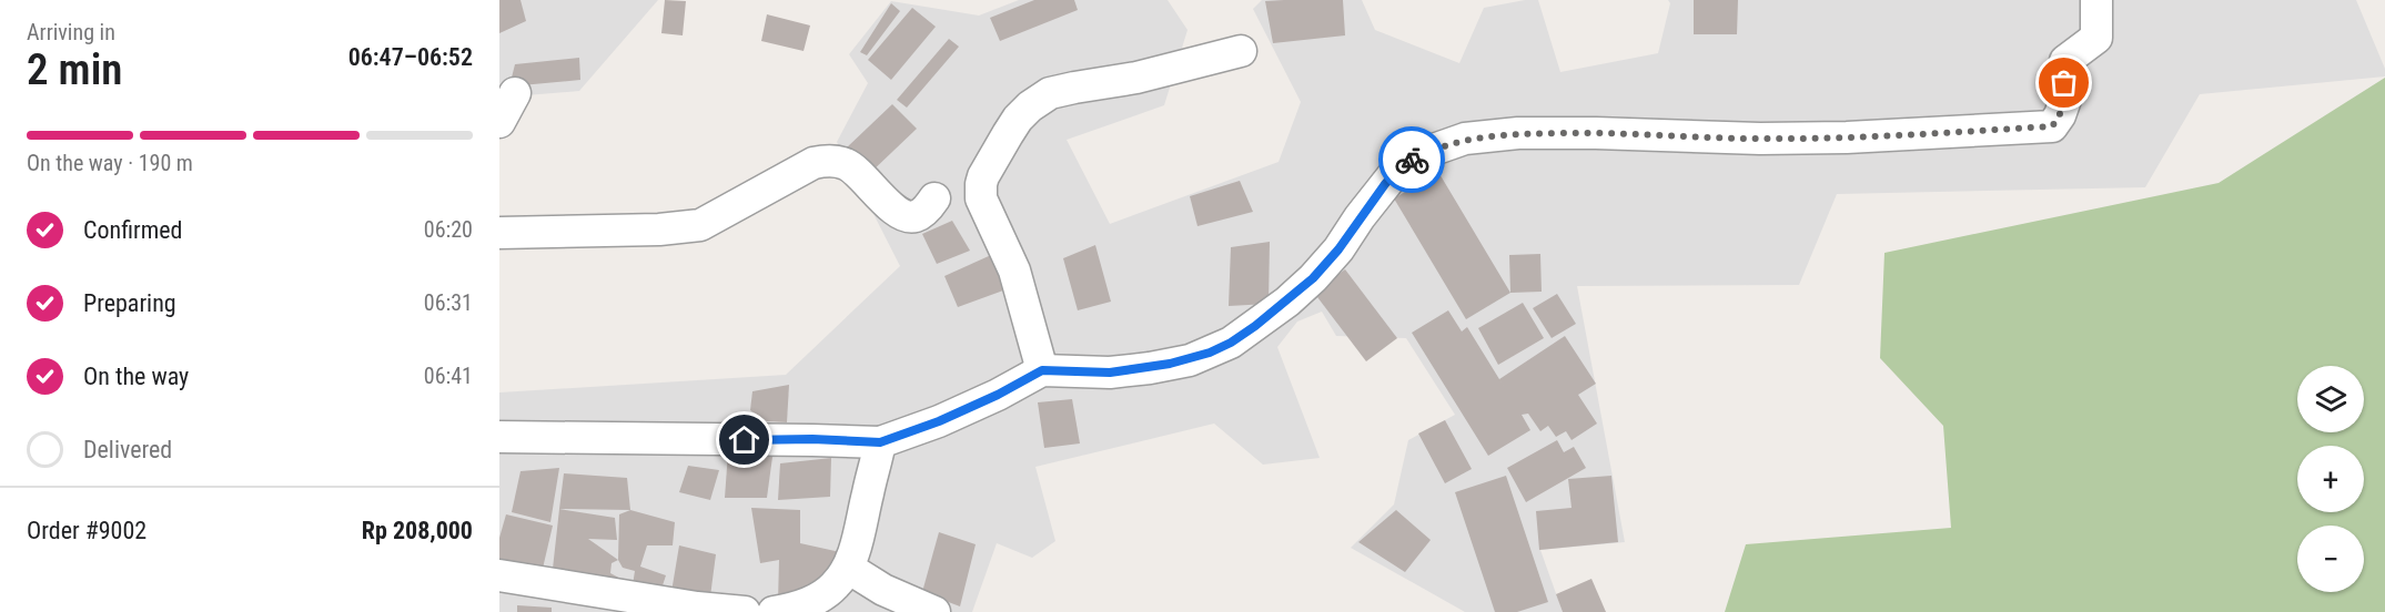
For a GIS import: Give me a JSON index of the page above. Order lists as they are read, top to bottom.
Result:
{
  "page": {
    "heading": ["2 min", "Arriving in", "06:47–06:52"],
    "panel": ["Order #9002", "Rp 208,000"],
    "bar": "On the way · 190 m",
    "list": [
      ["Confirmed", "06:20"],
      ["Preparing", "06:31"],
      ["On the way", "06:41"],
      "Delivered"
    ],
    "map_buttons": ["+", "−"]
  }
}
